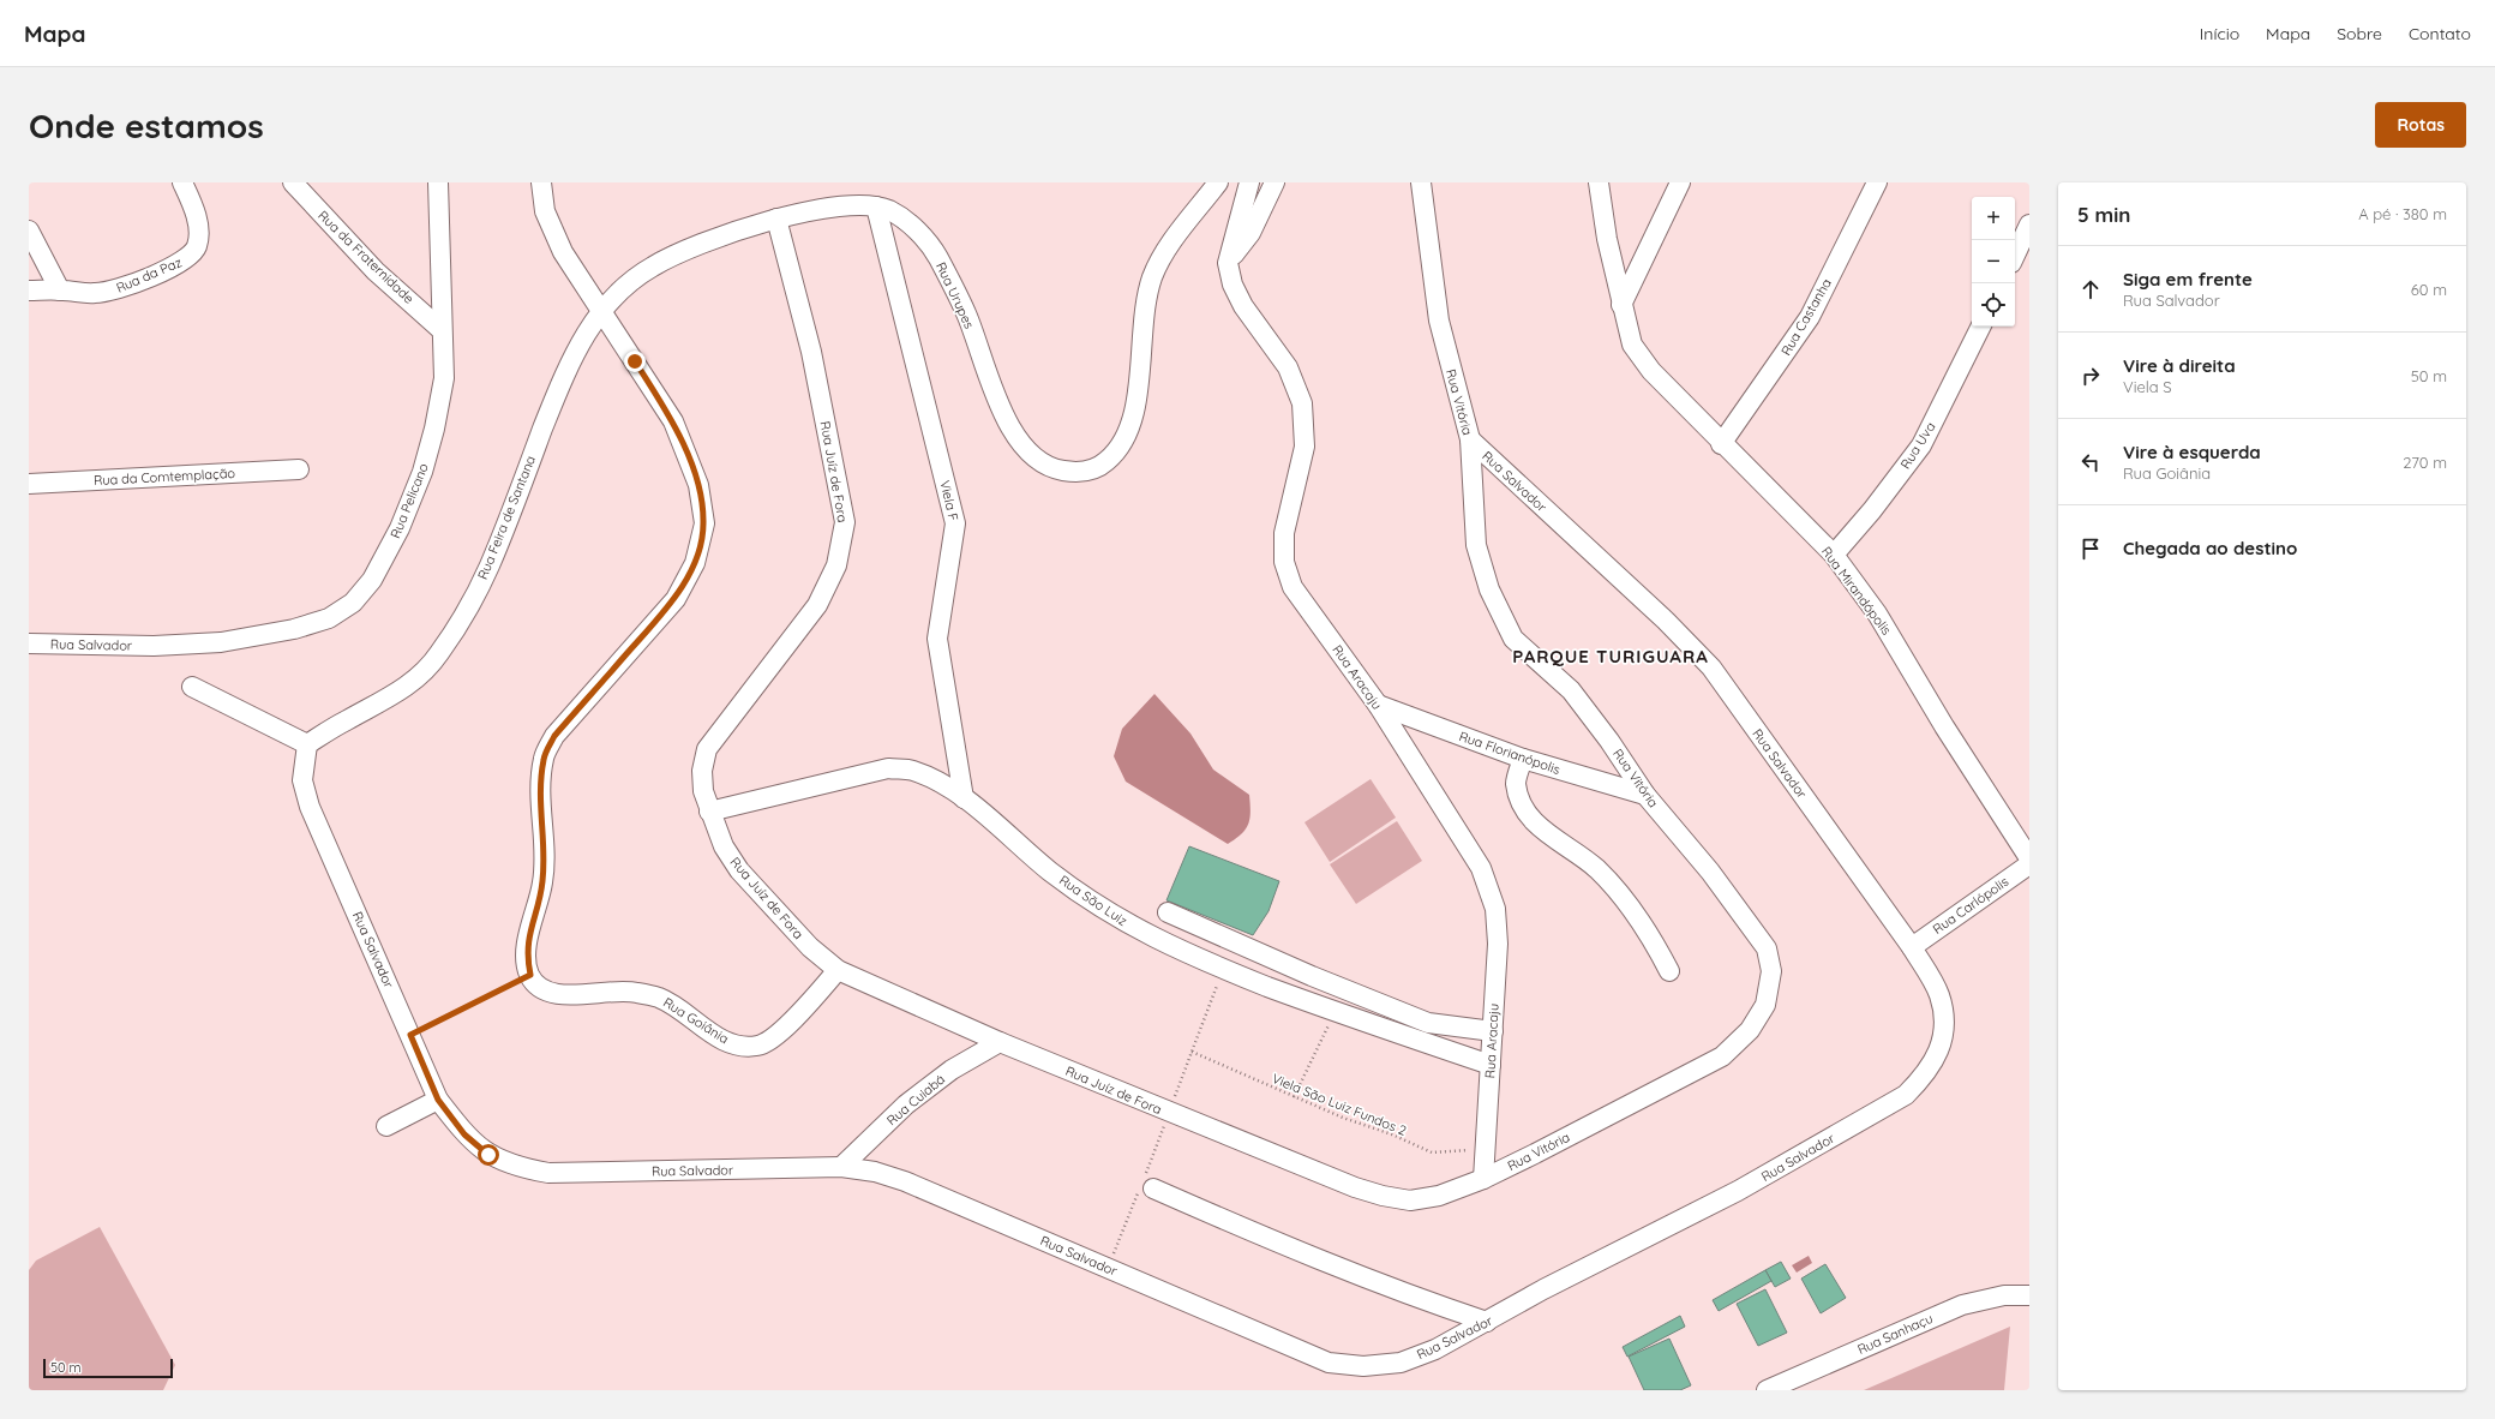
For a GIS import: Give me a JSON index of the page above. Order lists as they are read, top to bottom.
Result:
{
  "streets": {
    "street": [
      "Rua da Fraternidade",
      "Rua da Paz",
      "Rua Urupes",
      "Rua Castanha",
      "Rua Vitória",
      "Rua Uva",
      "Rua Juíz de Fora",
      "Rua da Comtemplação",
      "Rua Salvador",
      "Rua Pelicano",
      "Viela F",
      "Rua Feira de Santana",
      "Rua Mirandópolis",
      "Rua Aracaju",
      "Rua Florianópolis",
      "Rua São Luiz",
      "Rua Carlópolis",
      "Rua Goiânia",
      "Rua Cuiabá",
      "Rua Sanhaçu"
    ],
    "path": ["Viela São Luiz Fundos 2"]
  },
  "crossings": [
    ["Rua da Fraternidade", "Rua Pelicano"],
    ["Rua Urupes", "Rua Juíz de Fora"],
    ["Rua Urupes", "Viela F"],
    ["Rua Urupes", "Rua Feira de Santana"],
    ["Rua Castanha", "Rua Mirandópolis"],
    ["Rua Vitória", "Rua Juíz de Fora"],
    ["Rua Vitória", "Rua Salvador"],
    ["Rua Vitória", "Rua Aracaju"],
    ["Rua Vitória", "Rua Florianópolis"],
    ["Rua Uva", "Rua Mirandópolis"],
    ["Rua Juíz de Fora", "Rua São Luiz"],
    ["Rua Juíz de Fora", "Rua Goiânia"],
    ["Rua Juíz de Fora", "Rua Cuiabá"],
    ["Rua Salvador", "Rua Pelicano"],
    ["Rua Salvador", "Rua Feira de Santana"],
    ["Rua Salvador", "Rua Carlópolis"],
    ["Rua Salvador", "Rua Cuiabá"],
    ["Viela F", "Rua São Luiz"],
    ["Rua Aracaju", "Rua Florianópolis"],
    ["Rua Aracaju", "Rua São Luiz"],
    ["Rua Aracaju", "Viela São Luiz Fundos 2"]
  ],
  "districts": ["PARQUE TURIGUARA"],
  "scale_bar": "50 m",
  "page": {
    "header": "Mapa",
    "nav": [
      "Início",
      "Mapa",
      "Sobre",
      "Contato"
    ],
    "buttons": "Rotas",
    "title": "Onde estamos",
    "heading": ["5 min", "A pé · 380 m"],
    "map_buttons": ["+", "−"],
    "list": [
      ["Siga em frente", "Rua Salvador", "60 m"],
      ["Vire à direita", "Viela S", "50 m"],
      ["Vire à esquerda", "Rua Goiânia", "270 m"],
      "Chegada ao destino"
    ],
    "scale": "50 m"
  }
}
